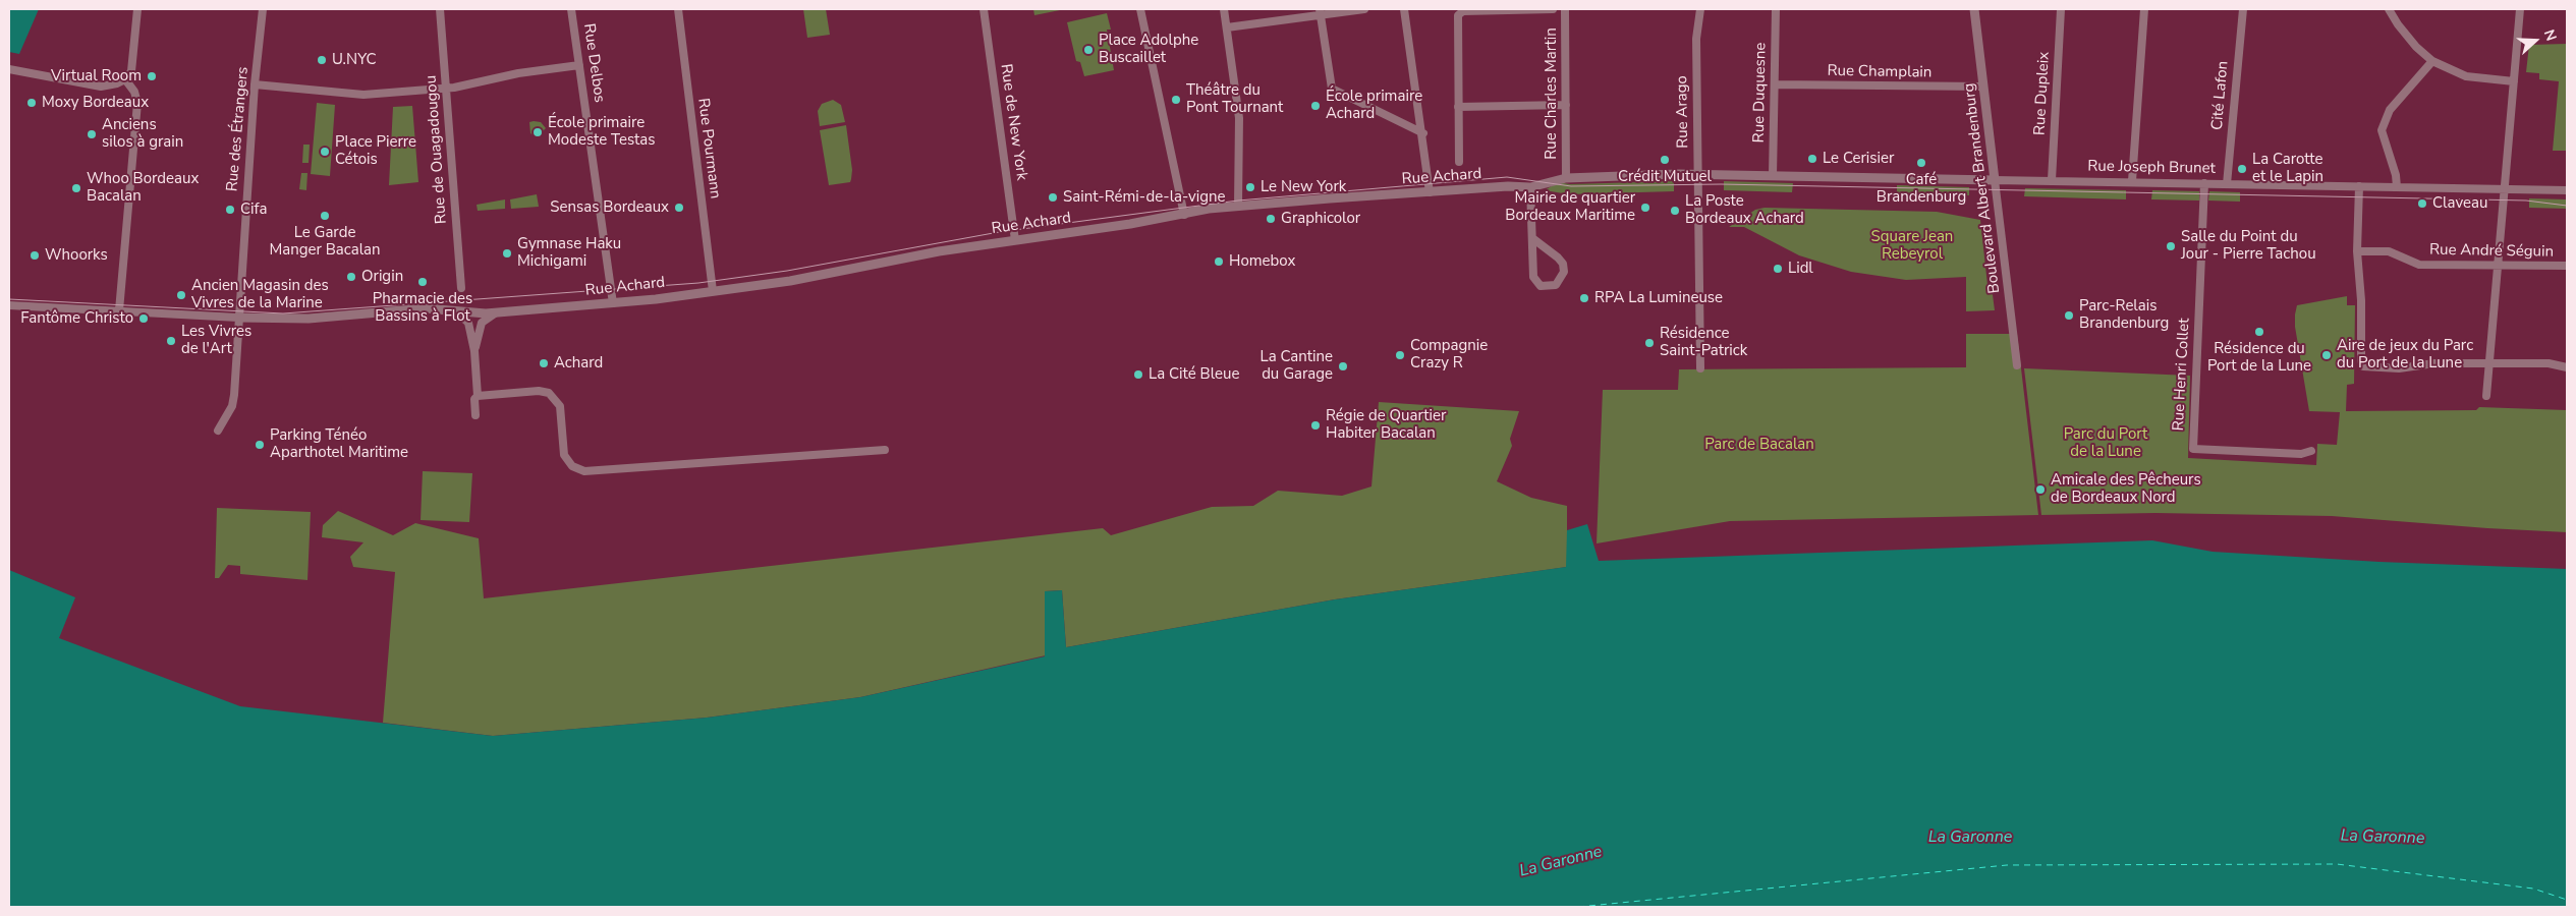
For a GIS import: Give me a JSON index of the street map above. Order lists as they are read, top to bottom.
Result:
{
  "streets": {
    "street": [
      "Rue Delbos",
      "Rue Champlain",
      "Rue Duquesne",
      "Rue Charles Martin",
      "Rue Dupleix",
      "Cité Lafon",
      "Rue Arago",
      "Rue de New York",
      "Rue des Étrangers",
      "Rue Pourmann",
      "Rue de Ouagadougou",
      "Rue Joseph Brunet",
      "Rue Achard",
      "Boulevard Albert Brandenburg",
      "Rue André Séguin",
      "Rue Henri Collet"
    ]
  },
  "crossings": [
    ["Rue Delbos", "Rue Achard"],
    ["Rue Champlain", "Rue Duquesne"],
    ["Rue Champlain", "Boulevard Albert Brandenburg"],
    ["Rue Duquesne", "Rue Joseph Brunet"],
    ["Rue Charles Martin", "Rue Achard"],
    ["Rue Dupleix", "Rue Joseph Brunet"],
    ["Cité Lafon", "Rue Joseph Brunet"],
    ["Rue Arago", "Rue Achard"],
    ["Rue de New York", "Rue Achard"],
    ["Rue des Étrangers", "Rue Achard"],
    ["Rue Pourmann", "Rue Achard"],
    ["Rue Joseph Brunet", "Rue Achard"],
    ["Rue Joseph Brunet", "Boulevard Albert Brandenburg"],
    ["Rue Joseph Brunet", "Rue Henri Collet"]
  ],
  "water": ["La Garonne"],
  "parks": ["Square Jean Rebeyrol", "Parc du Port de la Lune", "Parc de Bacalan"],
  "places": [
    "Place Adolphe Buscaillet",
    "U.NYC",
    "Virtual Room",
    "Théâtre du Pont Tournant",
    "Moxy Bordeaux",
    "École primaire Achard",
    "École primaire Modeste Testas",
    "Anciens silos à grain",
    "Place Pierre Cétois",
    "Le Cerisier",
    "Crédit Mutuel",
    "Café Brandenburg",
    "La Carotte et le Lapin",
    "Le New York",
    "Whoo Bordeaux Bacalan",
    "Saint-Rémi-de-la-vigne",
    "Claveau",
    "Sensas Bordeaux",
    "Mairie de quartier Bordeaux Maritime",
    "Cifa",
    "La Poste Bordeaux Achard",
    "Le Garde Manger Bacalan",
    "Graphicolor",
    "Salle du Point du Jour - Pierre Tachou",
    "Gymnase Haku Michigami",
    "Whoorks",
    "Homebox",
    "Lidl",
    "Origin",
    "Pharmacie des Bassins à Flot",
    "Ancien Magasin des Vivres de la Marine",
    "RPA La Lumineuse",
    "Parc-Relais Brandenburg",
    "Fantôme Christo",
    "Résidence du Port de la Lune",
    "Les Vivres de l'Art",
    "Résidence Saint-Patrick",
    "Compagnie Crazy R",
    "Aire de jeux du Parc du Port de la Lune",
    "Achard",
    "La Cantine du Garage",
    "La Cité Bleue",
    "Régie de Quartier Habiter Bacalan",
    "Parking Ténéo Aparthotel Maritime",
    "Amicale des Pêcheurs de Bordeaux Nord"
  ],
  "north": "right"
}
